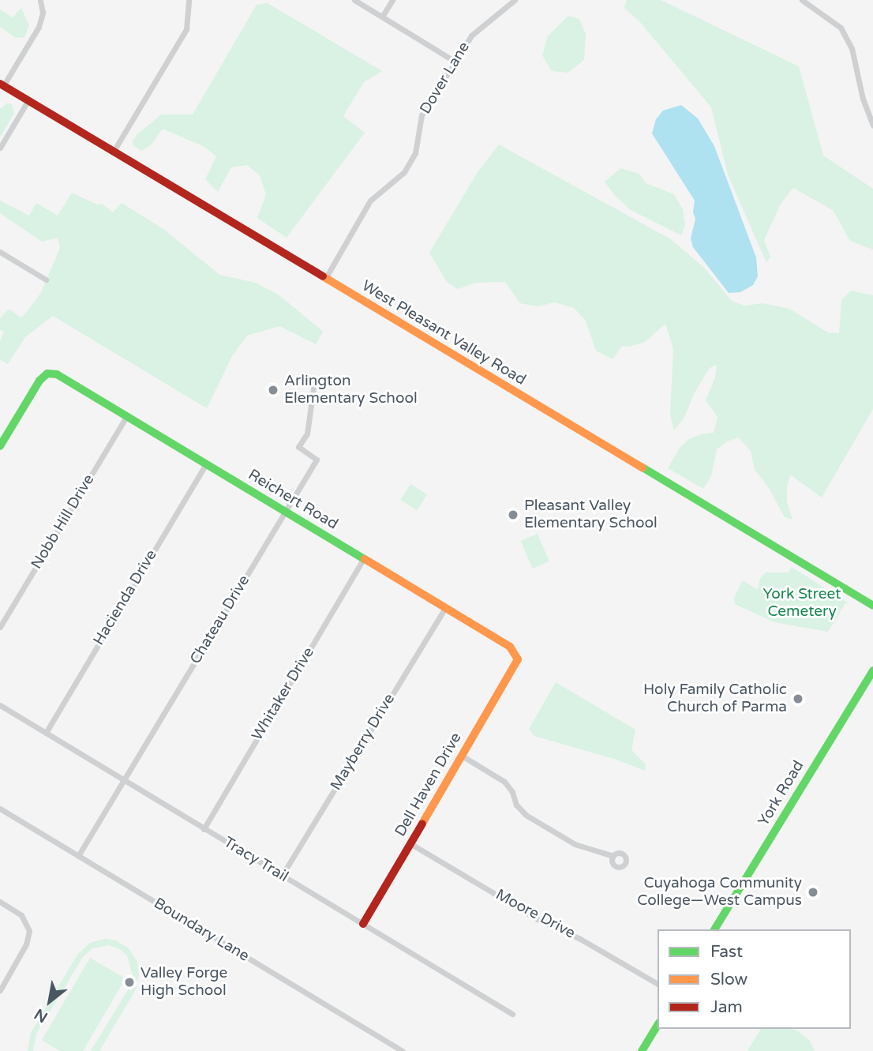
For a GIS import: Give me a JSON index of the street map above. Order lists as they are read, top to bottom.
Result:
{
  "streets": {
    "main road": [
      "West Pleasant Valley Road",
      "Reichert Road",
      "Dell Haven Drive",
      "York Road"
    ],
    "street": [
      "Dover Lane",
      "Nobb Hill Drive",
      "Hacienda Drive",
      "Chateau Drive",
      "Whitaker Drive",
      "Mayberry Drive",
      "Tracy Trail",
      "Moore Drive",
      "Boundary Lane"
    ]
  },
  "crossings": [
    ["Dover Lane", "West Pleasant Valley Road"],
    ["Reichert Road", "Nobb Hill Drive"],
    ["Reichert Road", "Hacienda Drive"],
    ["Reichert Road", "Chateau Drive"],
    ["Reichert Road", "Whitaker Drive"],
    ["Reichert Road", "Mayberry Drive"],
    ["Reichert Road", "Dell Haven Drive"],
    ["Hacienda Drive", "Tracy Trail"],
    ["Chateau Drive", "Tracy Trail"],
    ["Chateau Drive", "Boundary Lane"],
    ["Whitaker Drive", "Tracy Trail"],
    ["Mayberry Drive", "Tracy Trail"],
    ["Dell Haven Drive", "Tracy Trail"],
    ["Dell Haven Drive", "Moore Drive"]
  ],
  "parks": ["York Street Cemetery"],
  "places": [
    "Arlington Elementary School",
    "Pleasant Valley Elementary School",
    "Holy Family Catholic Church of Parma",
    "Cuyahoga Community College—West Campus",
    "Valley Forge High School"
  ],
  "legend": ["Fast", "Slow", "Jam"],
  "north": "bottom left"
}
